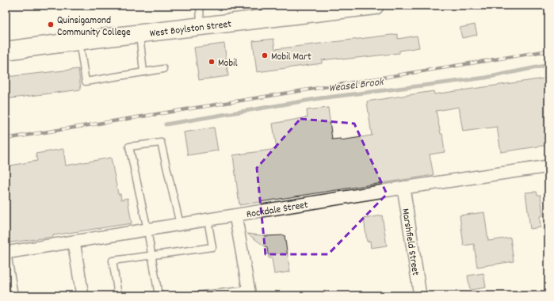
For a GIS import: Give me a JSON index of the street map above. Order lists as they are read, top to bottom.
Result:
{
  "streets": {
    "main road": ["West Boylston Street"],
    "street": ["Rockdale Street", "Marshfield Street"]
  },
  "crossings": [
    ["Rockdale Street", "Marshfield Street"]
  ],
  "water": ["Weasel Brook"],
  "places": ["Quinsigamond Community College", "Mobil Mart", "Mobil"]
}
